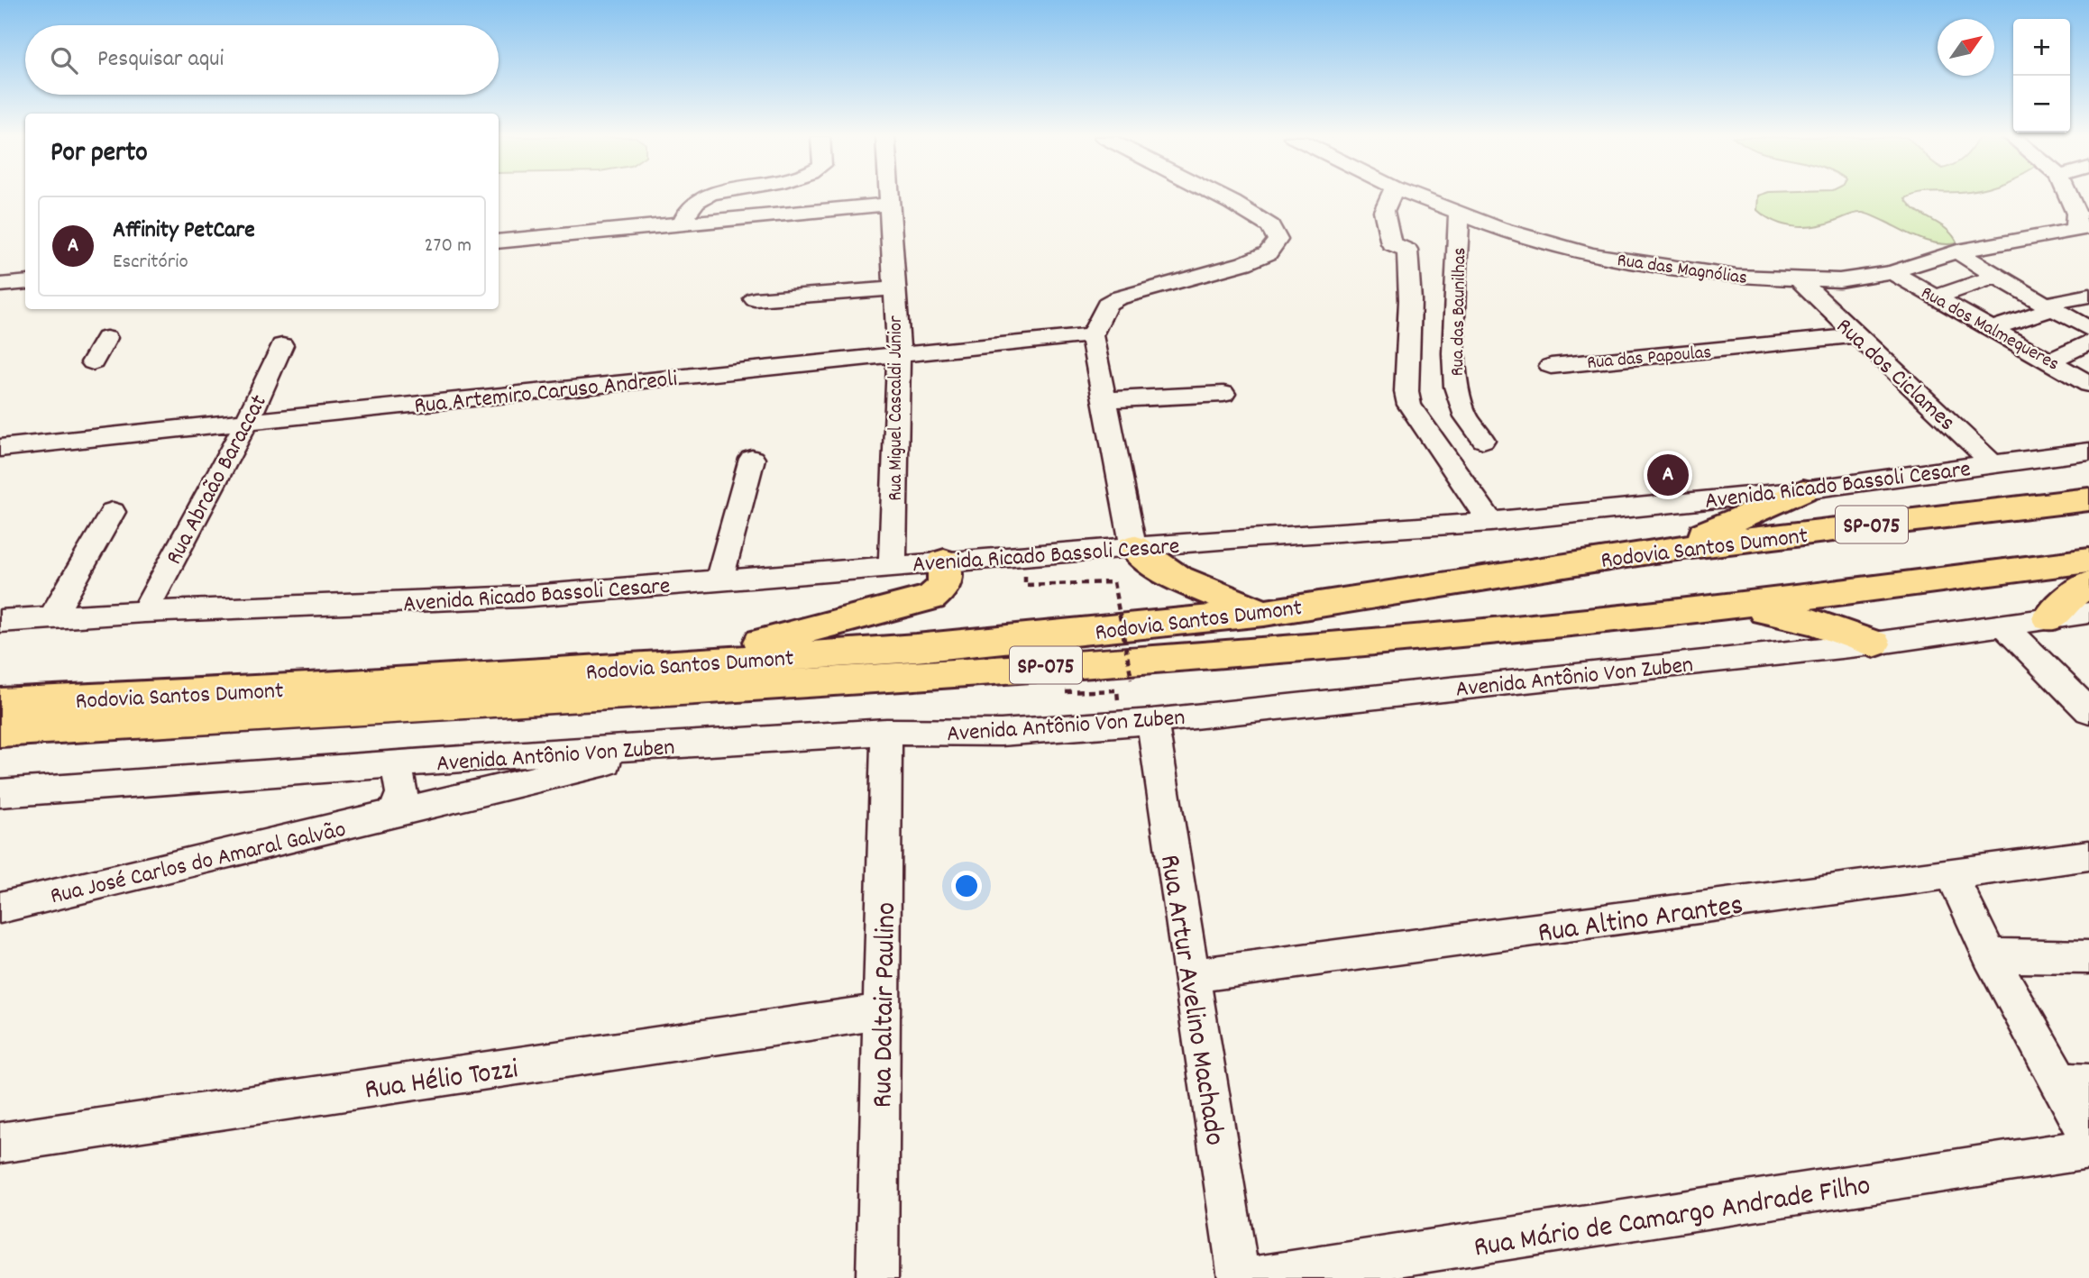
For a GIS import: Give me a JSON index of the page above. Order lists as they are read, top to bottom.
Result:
{
  "streets": {
    "highway": ["SP-075", "Rodovia Santos Dumont"],
    "street": [
      "Rua das Magnólias",
      "Rua das Baunilhas",
      "Rua dos Malmequeres",
      "Rua das Papoulas",
      "Rua dos Ciclames",
      "Rua Artemiro Caruso Andreoli",
      "Rua Miguel Cascaldi Júnior",
      "Rua Abraão Baraccat",
      "Avenida Ricado Bassoli Cesare",
      "Avenida Antônio Von Zuben",
      "Rua José Carlos do Amaral Galvão",
      "Rua Altino Arantes",
      "Rua Artur Avelino Machado",
      "Rua Daltair Paulino",
      "Rua Hélio Tozzi",
      "Rua Mário de Camargo Andrade Filho"
    ]
  },
  "crossings": [
    ["Rua das Magnólias", "Rua das Baunilhas"],
    ["Rua das Magnólias", "Rua dos Malmequeres"],
    ["Rua das Magnólias", "Rua dos Ciclames"],
    ["Rua das Papoulas", "Rua dos Ciclames"],
    ["Rua dos Ciclames", "Avenida Ricado Bassoli Cesare"],
    ["Rua Artemiro Caruso Andreoli", "Rua Miguel Cascaldi Júnior"],
    ["Rua Artemiro Caruso Andreoli", "Rua Abraão Baraccat"],
    ["Rua Miguel Cascaldi Júnior", "Avenida Ricado Bassoli Cesare"],
    ["Rua Abraão Baraccat", "Avenida Ricado Bassoli Cesare"],
    ["Avenida Antônio Von Zuben", "Rua José Carlos do Amaral Galvão"],
    ["Avenida Antônio Von Zuben", "Rua Artur Avelino Machado"],
    ["Avenida Antônio Von Zuben", "Rua Daltair Paulino"],
    ["Rua Altino Arantes", "Rua Artur Avelino Machado"],
    ["Rua Daltair Paulino", "Rua Hélio Tozzi"]
  ],
  "north": "top right",
  "page": {
    "map_buttons": ["+", "−"],
    "search": "Pesquisar aqui",
    "heading": "Por perto",
    "list": [
      {
        "mark": "A",
        "name": "Affinity PetCare",
        "note": "Escritório",
        "value": "270 m"
      }
    ],
    "pins": "A"
  }
}
